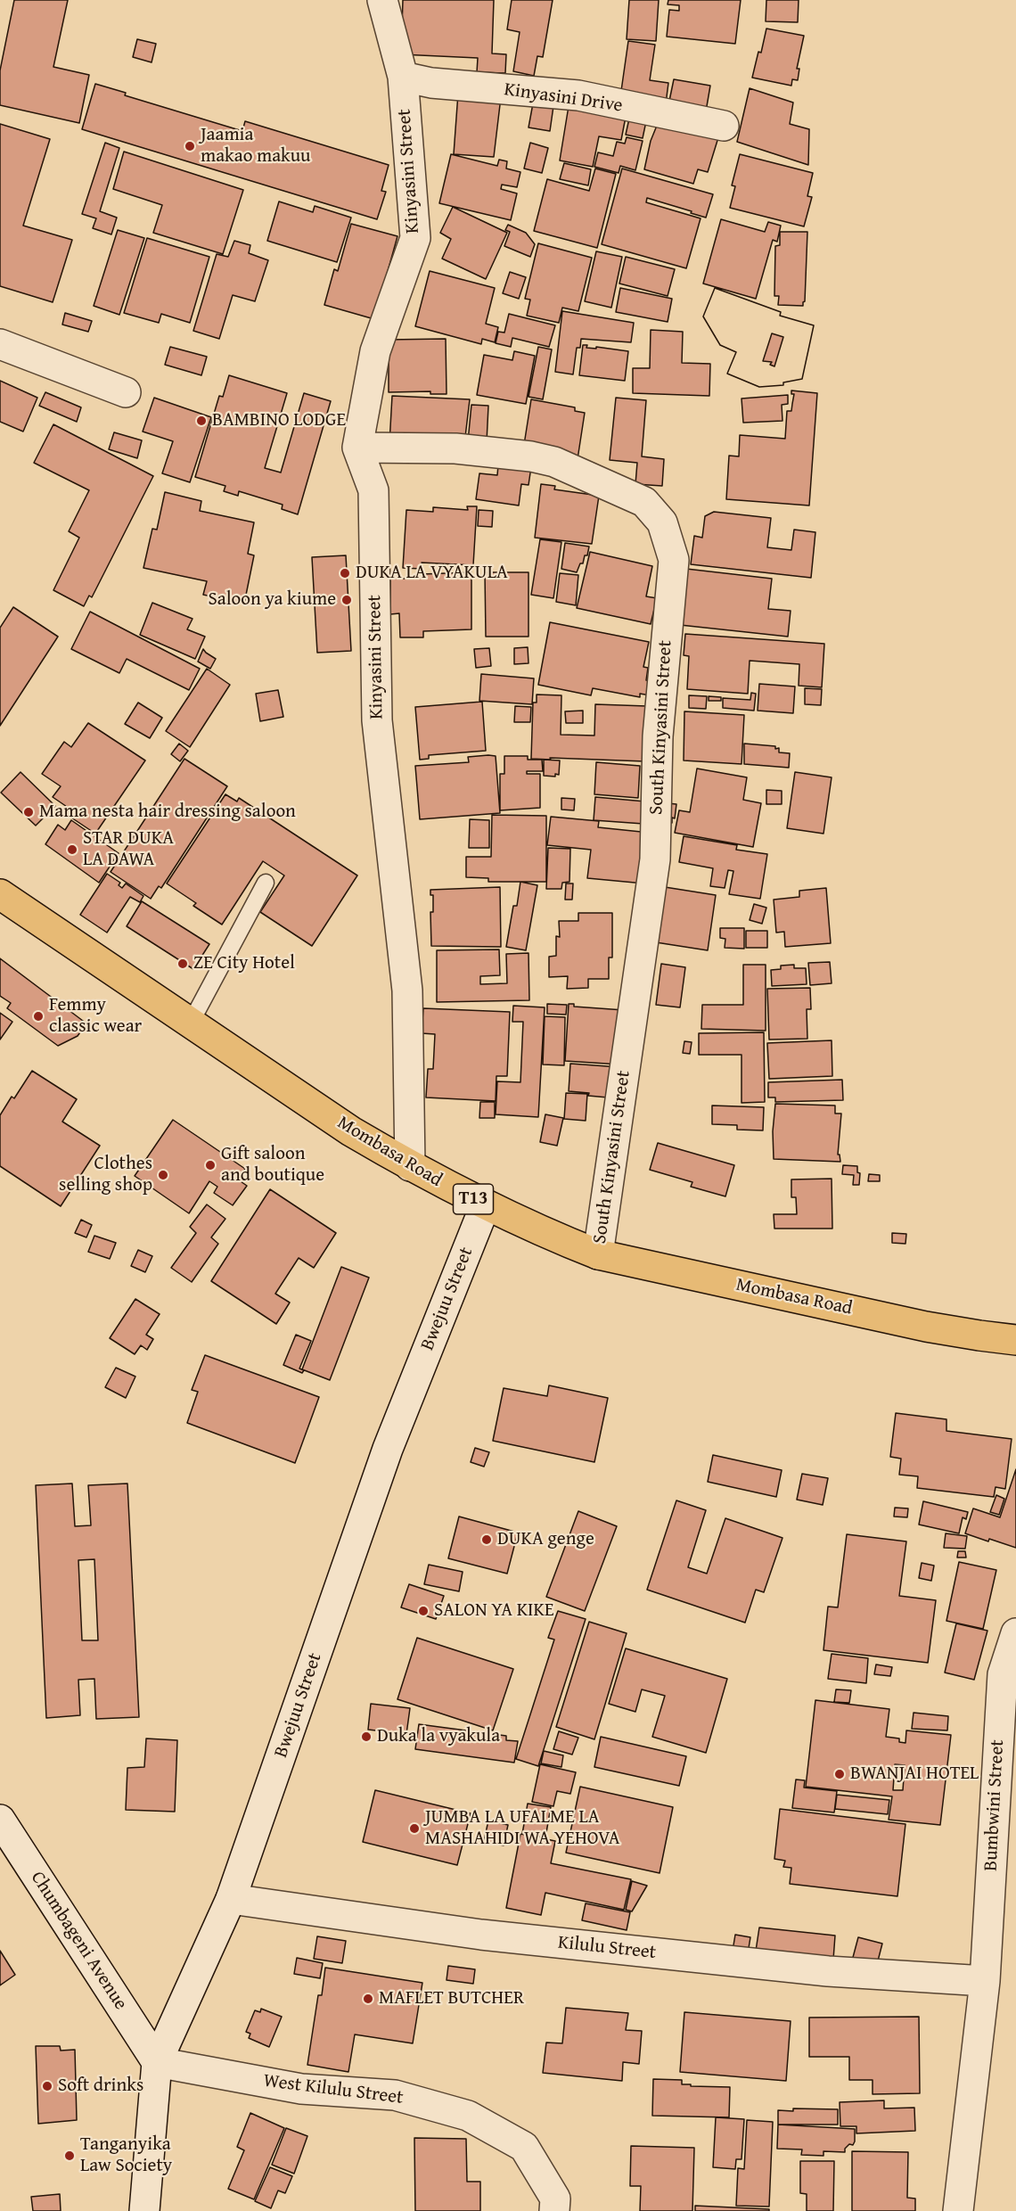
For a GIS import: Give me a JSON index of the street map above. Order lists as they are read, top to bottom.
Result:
{
  "streets": {
    "highway": ["Mombasa Road", "T13"],
    "street": [
      "Kinyasini Drive",
      "Kinyasini Street",
      "South Kinyasini Street",
      "Bwejuu Street",
      "Bumbwini Street",
      "Chumbageni Avenue",
      "Kilulu Street",
      "West Kilulu Street"
    ]
  },
  "crossings": [
    ["Kinyasini Drive", "Kinyasini Street"],
    ["Kinyasini Street", "South Kinyasini Street"],
    ["Kinyasini Street", "Mombasa Road"],
    ["South Kinyasini Street", "Mombasa Road"],
    ["Mombasa Road", "Bwejuu Street"],
    ["Bwejuu Street", "Chumbageni Avenue"],
    ["Bwejuu Street", "Kilulu Street"],
    ["Bwejuu Street", "West Kilulu Street"],
    ["Bumbwini Street", "Kilulu Street"],
    ["Chumbageni Avenue", "West Kilulu Street"]
  ],
  "places": [
    "Jaamia makao makuu",
    "BAMBINO LODGE",
    "DUKA LA VYAKULA",
    "Saloon ya kiume",
    "Mama nesta hair dressing saloon",
    "STAR DUKA LA DAWA",
    "ZE City Hotel",
    "Femmy classic wear",
    "Gift saloon and boutique",
    "Clothes selling shop",
    "DUKA genge",
    "SALON YA KIKE",
    "Duka la vyakula",
    "BWANJAI HOTEL",
    "JUMBA LA UFALME LA MASHAHIDI WA YEHOVA",
    "MAFLET BUTCHER",
    "Soft drinks",
    "Tanganyika Law Society"
  ]
}
